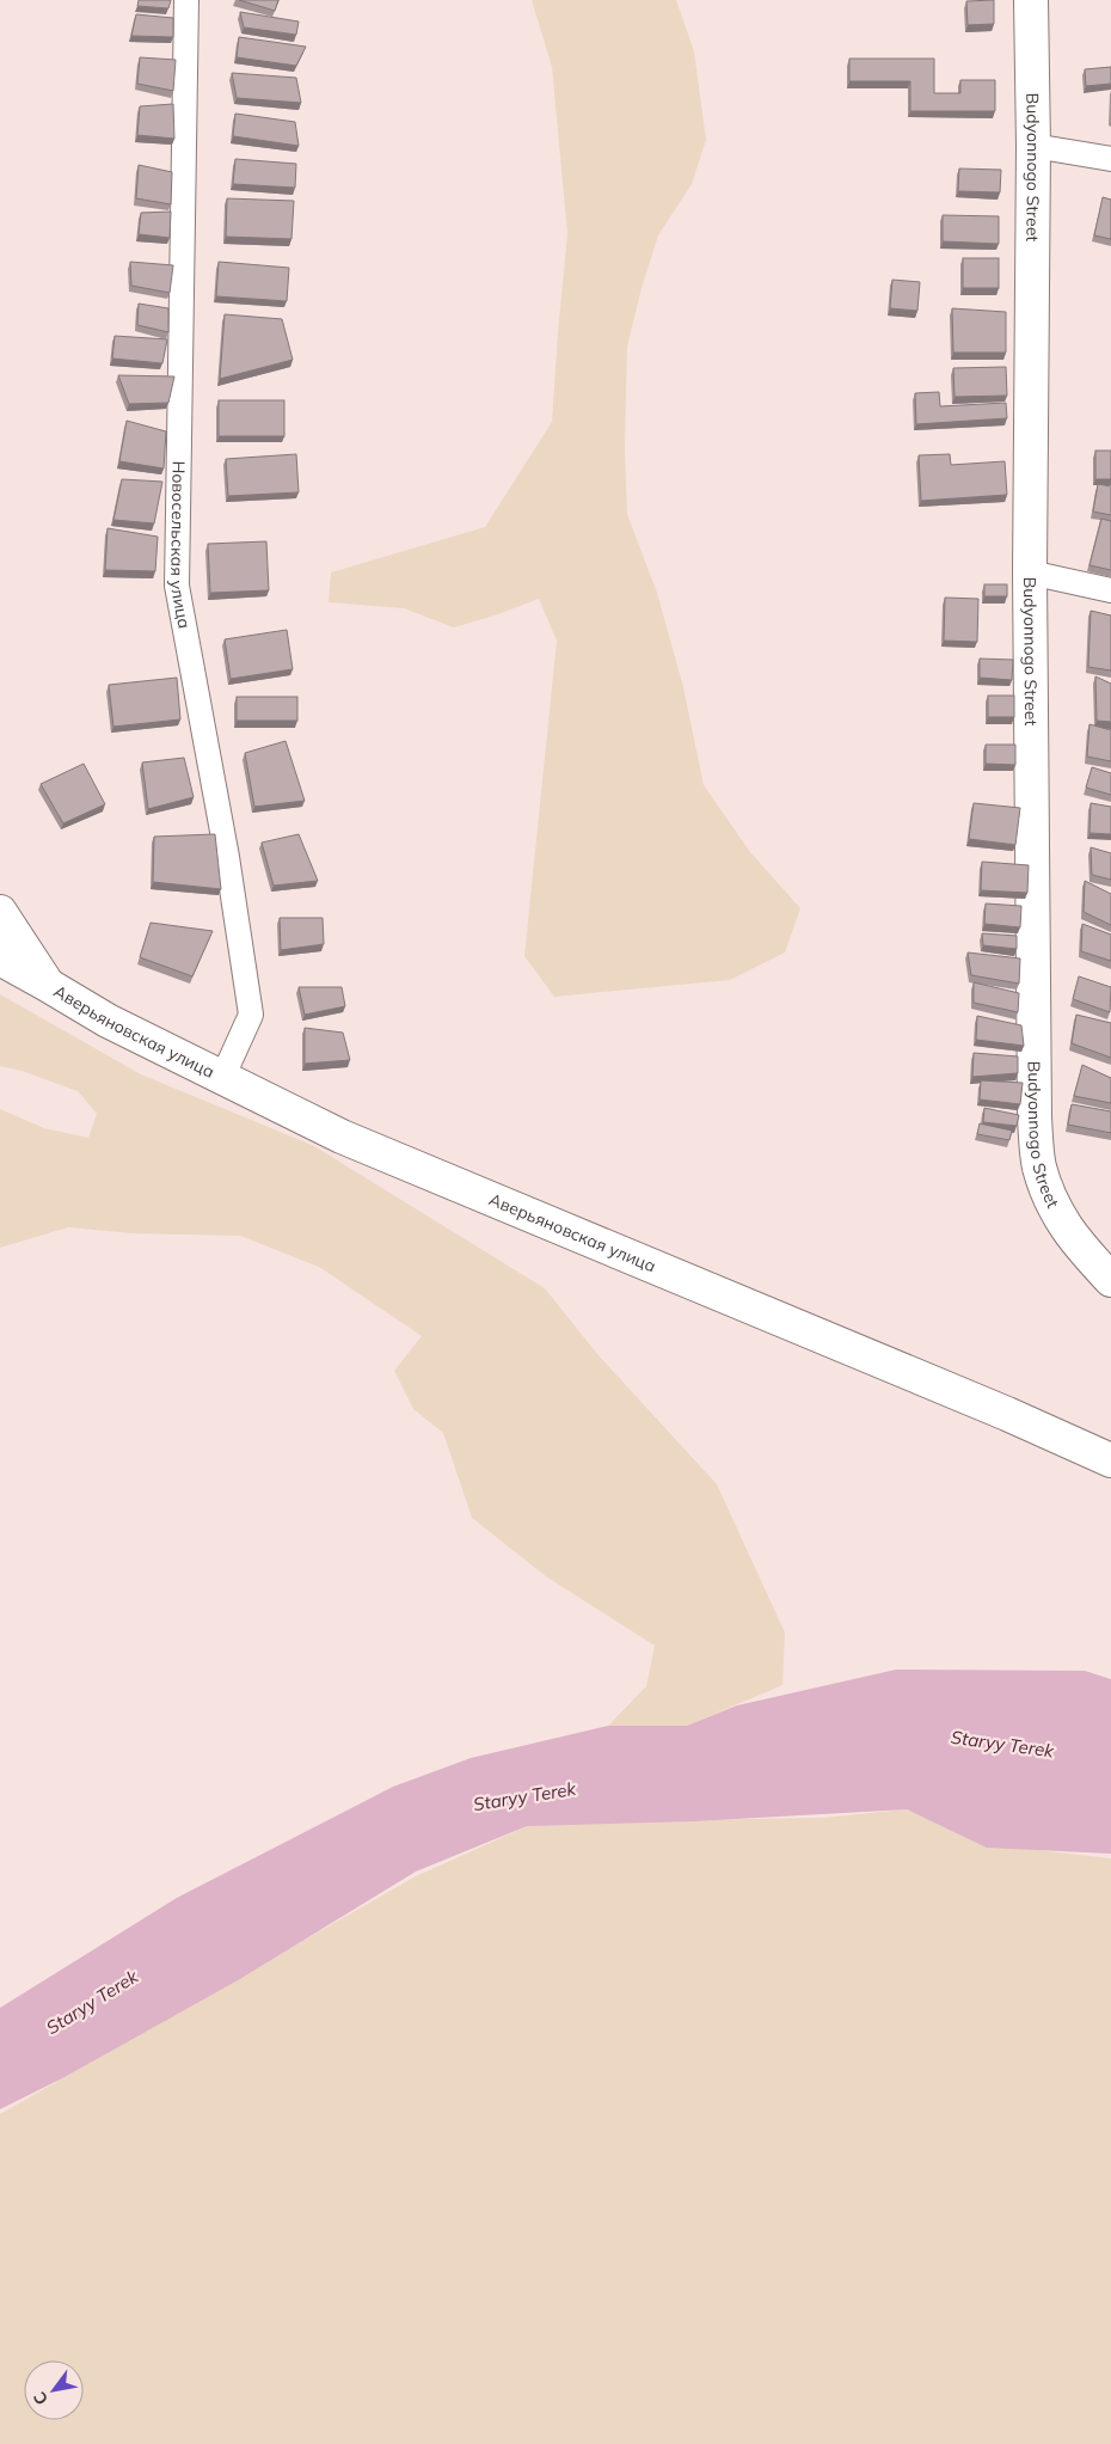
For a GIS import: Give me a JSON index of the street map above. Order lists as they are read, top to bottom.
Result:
{
  "streets": {
    "street": ["Budyonnogo Street", "Новосельская улица", "Аверьяновская улица"]
  },
  "crossings": [
    ["Новосельская улица", "Аверьяновская улица"]
  ],
  "water": ["Staryy Terek"],
  "north": "bottom left"
}
